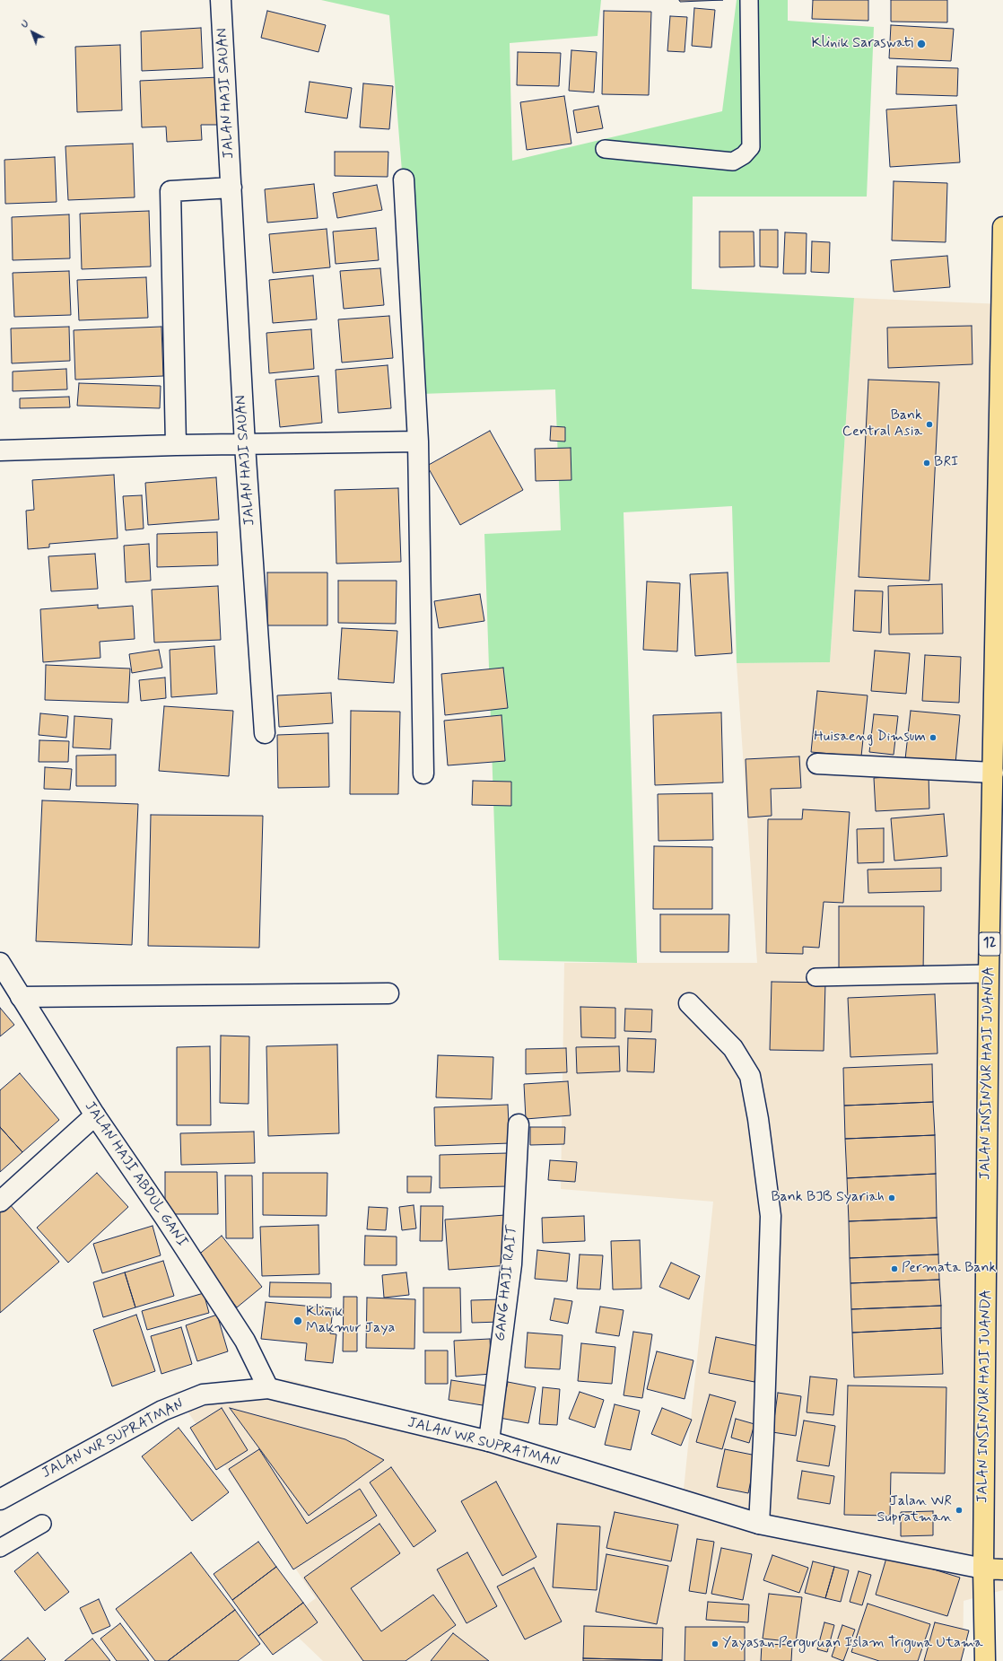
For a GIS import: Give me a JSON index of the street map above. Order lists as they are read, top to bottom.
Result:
{
  "streets": {
    "highway": ["12", "JALAN INSINYUR HAJI JUANDA"],
    "street": [
      "JALAN HAJI SAUAN",
      "JALAN HAJI ABDUL GANI",
      "GANG HAJI RAIT",
      "JALAN WR SUPRATMAN"
    ]
  },
  "crossings": [
    ["JALAN INSINYUR HAJI JUANDA", "JALAN WR SUPRATMAN"],
    ["JALAN HAJI ABDUL GANI", "JALAN WR SUPRATMAN"],
    ["GANG HAJI RAIT", "JALAN WR SUPRATMAN"]
  ],
  "places": [
    "Klinik Saraswati",
    "Bank Central Asia",
    "BRI",
    "Huisaeng Dimsum",
    "Bank BJB Syariah",
    "Permata Bank",
    "Klinik Makmur Jaya",
    "Jalan WR Supratman",
    "Yayasan Perguruan Islam Triguna Utama"
  ],
  "north": "top left"
}
